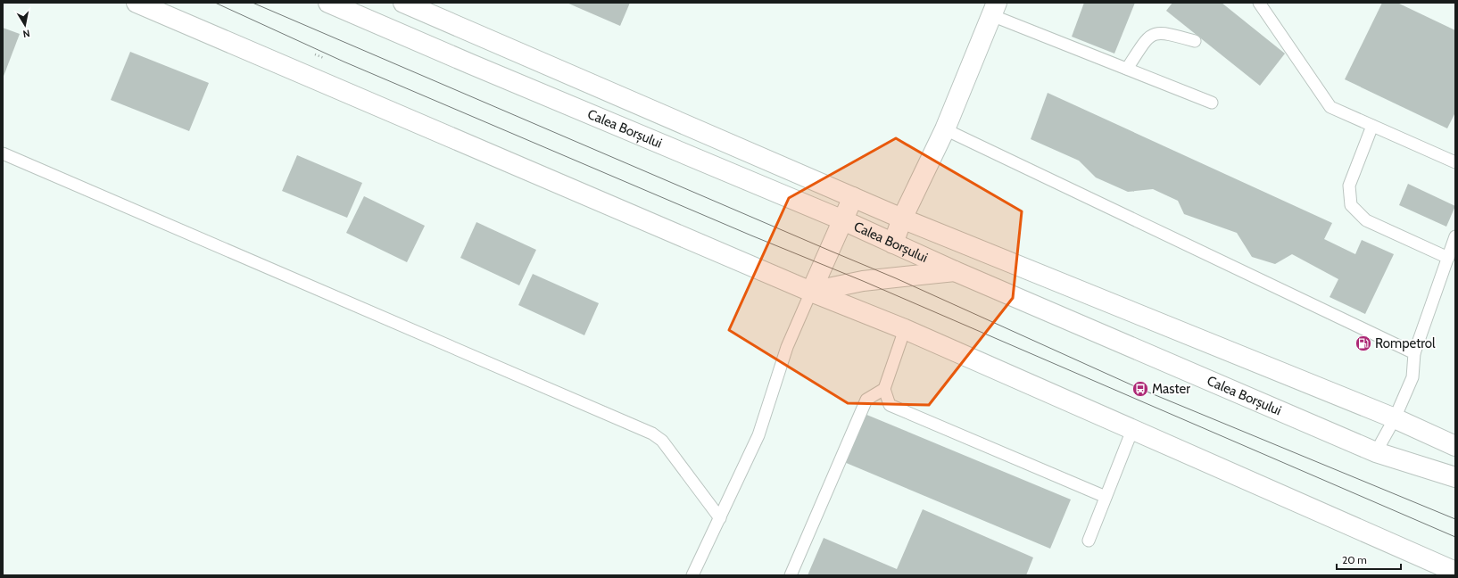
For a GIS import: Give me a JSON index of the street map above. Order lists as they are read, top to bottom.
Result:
{
  "streets": {
    "main road": ["Calea Borșului"]
  },
  "places": {
    "fuel station": ["Rompetrol"],
    "bus stop": ["Master"]
  },
  "scale_bar": "20 m",
  "north": "bottom"
}
